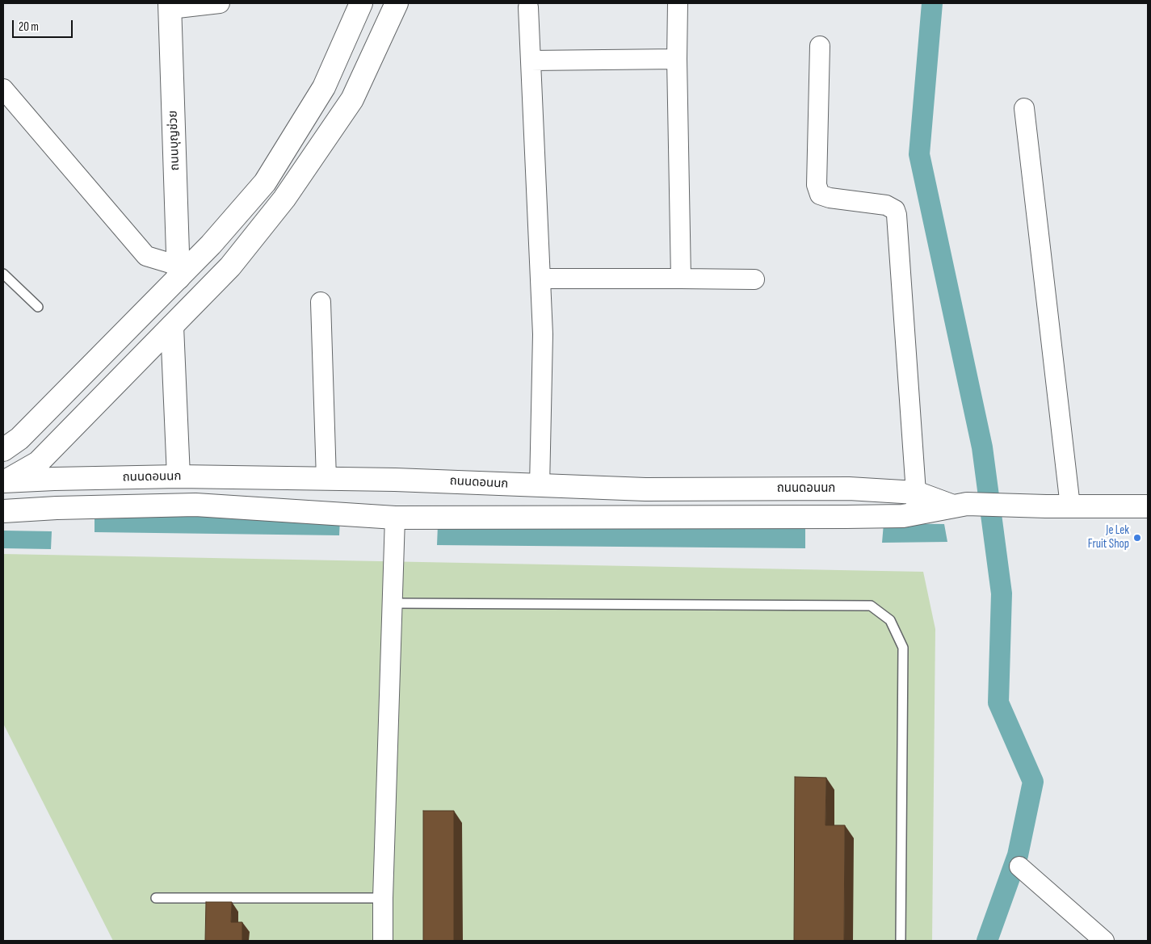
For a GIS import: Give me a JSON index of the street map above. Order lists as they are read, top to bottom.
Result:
{
  "streets": {
    "main road": ["ถนนบุญช่วย", "ถนนดอนนก"]
  },
  "places": ["Je Lek Fruit Shop"],
  "scale_bar": "20 m"
}
